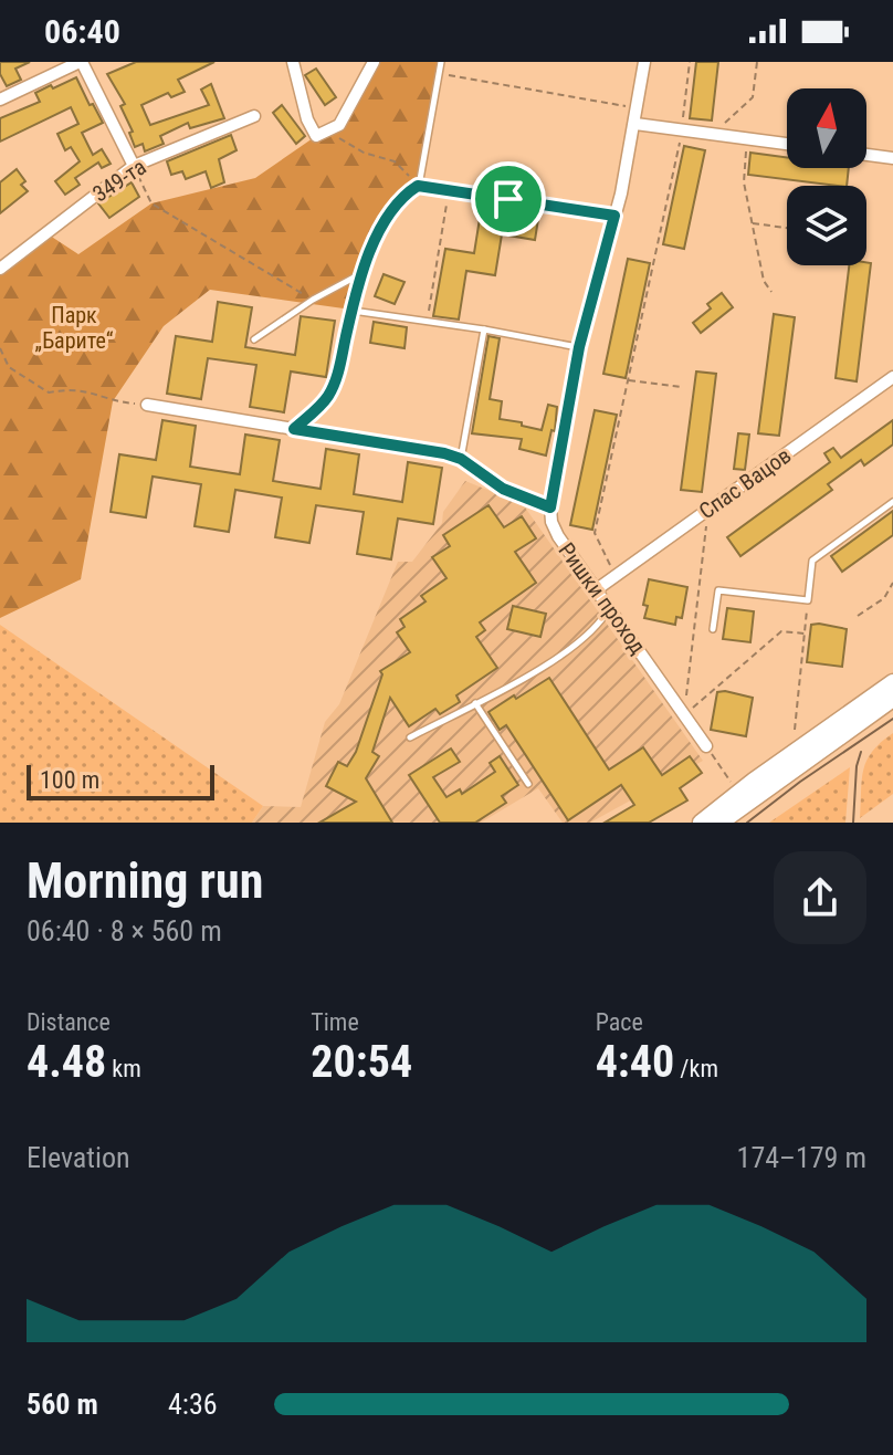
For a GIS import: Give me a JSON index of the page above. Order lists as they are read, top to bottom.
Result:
{
  "streets": {
    "street": ["349-та", "Спас Вацов", "Ришки проход"]
  },
  "crossings": [
    ["Спас Вацов", "Ришки проход"]
  ],
  "parks": ["Парк „Барите“"],
  "scale_bar": "100 m",
  "north": "top",
  "page": {
    "status": "06:40",
    "scale": "100 m",
    "heading": ["Morning run", "06:40 · 8 × 560 m"],
    "stats": [
      ["Distance", "4.48 km"],
      ["Time", "20:54"],
      ["Pace", "4:40 /km"]
    ],
    "chart": ["Elevation", "174–179 m"],
    "list": [
      {
        "name": "560 m",
        "note": "4:36"
      }
    ]
  }
}
